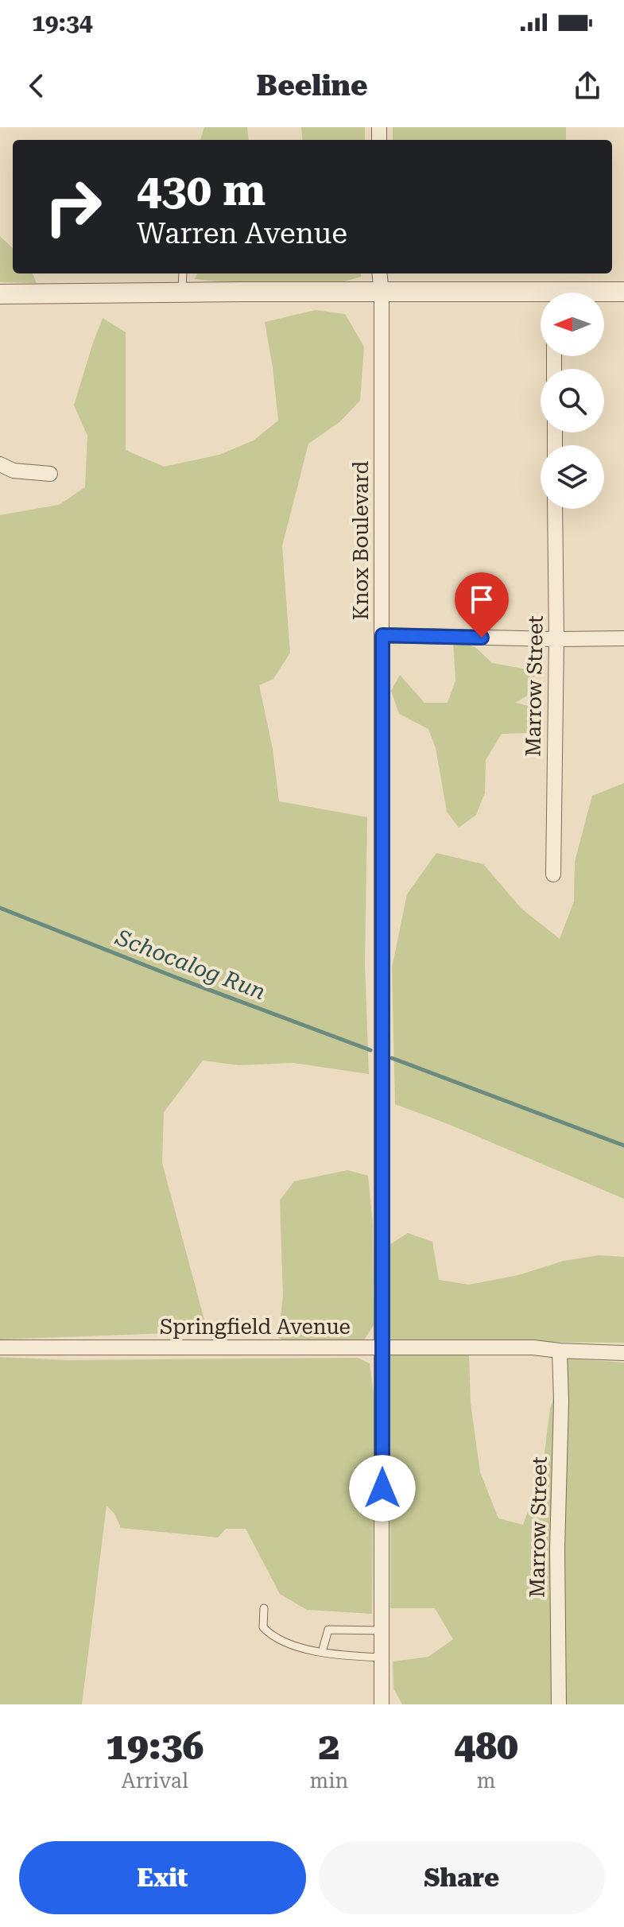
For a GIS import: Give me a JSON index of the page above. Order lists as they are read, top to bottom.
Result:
{
  "streets": {
    "street": ["Knox Boulevard", "Marrow Street", "Springfield Avenue"]
  },
  "crossings": [
    ["Knox Boulevard", "Springfield Avenue"],
    ["Marrow Street", "Springfield Avenue"]
  ],
  "water": ["Schocalog Run"],
  "north": "left",
  "page": {
    "status": "19:34",
    "header": "Beeline",
    "turn": ["430 m", "Warren Avenue"],
    "eta": [
      "19:36",
      "Arrival",
      "2",
      "min",
      "480",
      "m"
    ],
    "buttons": ["Exit", "Share"]
  }
}
